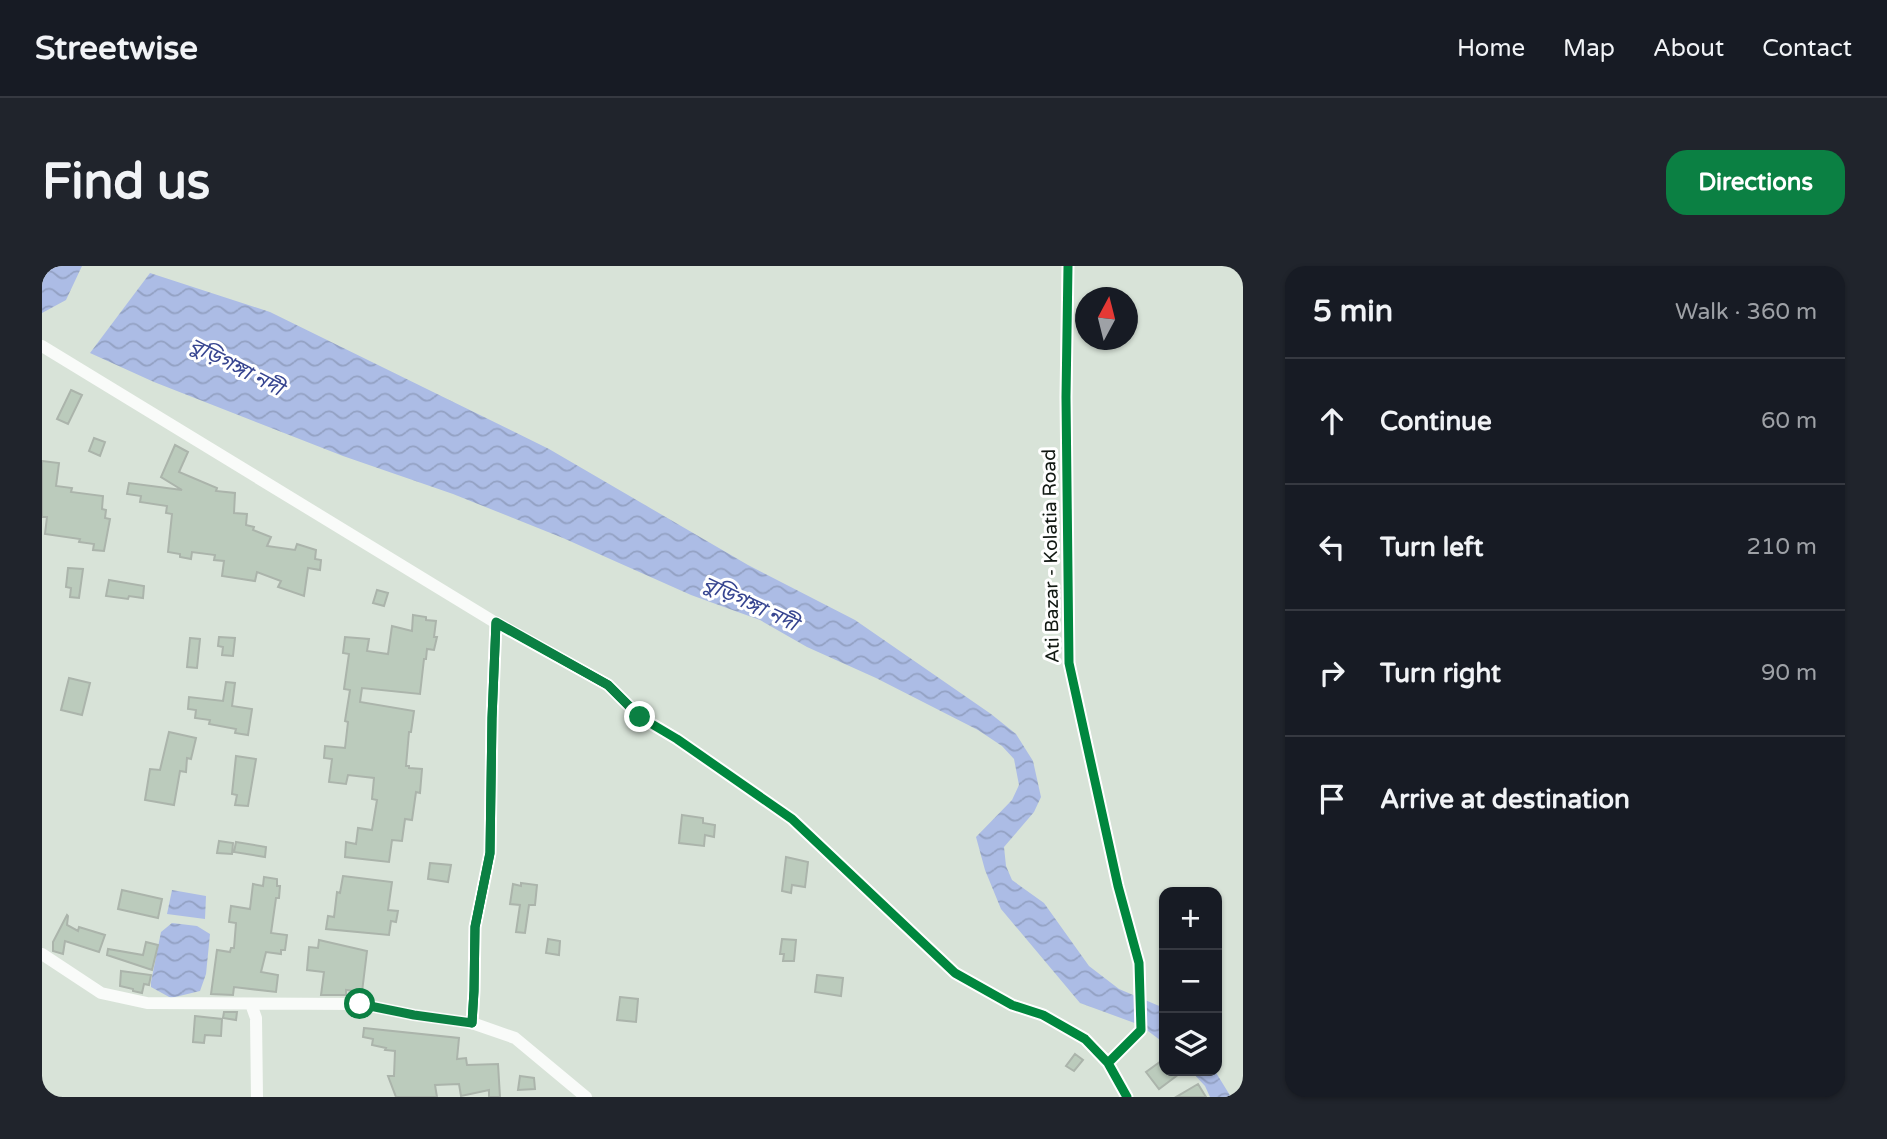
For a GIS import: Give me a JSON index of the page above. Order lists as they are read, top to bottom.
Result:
{
  "streets": {
    "street": ["Ati Bazar - Kolatia Road"]
  },
  "water": ["বুড়িগঙ্গা নদী"],
  "north": "top",
  "page": {
    "header": "Streetwise",
    "nav": [
      "Home",
      "Map",
      "About",
      "Contact"
    ],
    "buttons": "Directions",
    "title": "Find us",
    "heading": ["5 min", "Walk · 360 m"],
    "list": [
      ["Continue", "60 m"],
      ["Turn left", "210 m"],
      ["Turn right", "90 m"],
      "Arrive at destination"
    ],
    "map_buttons": ["+", "−"]
  }
}
